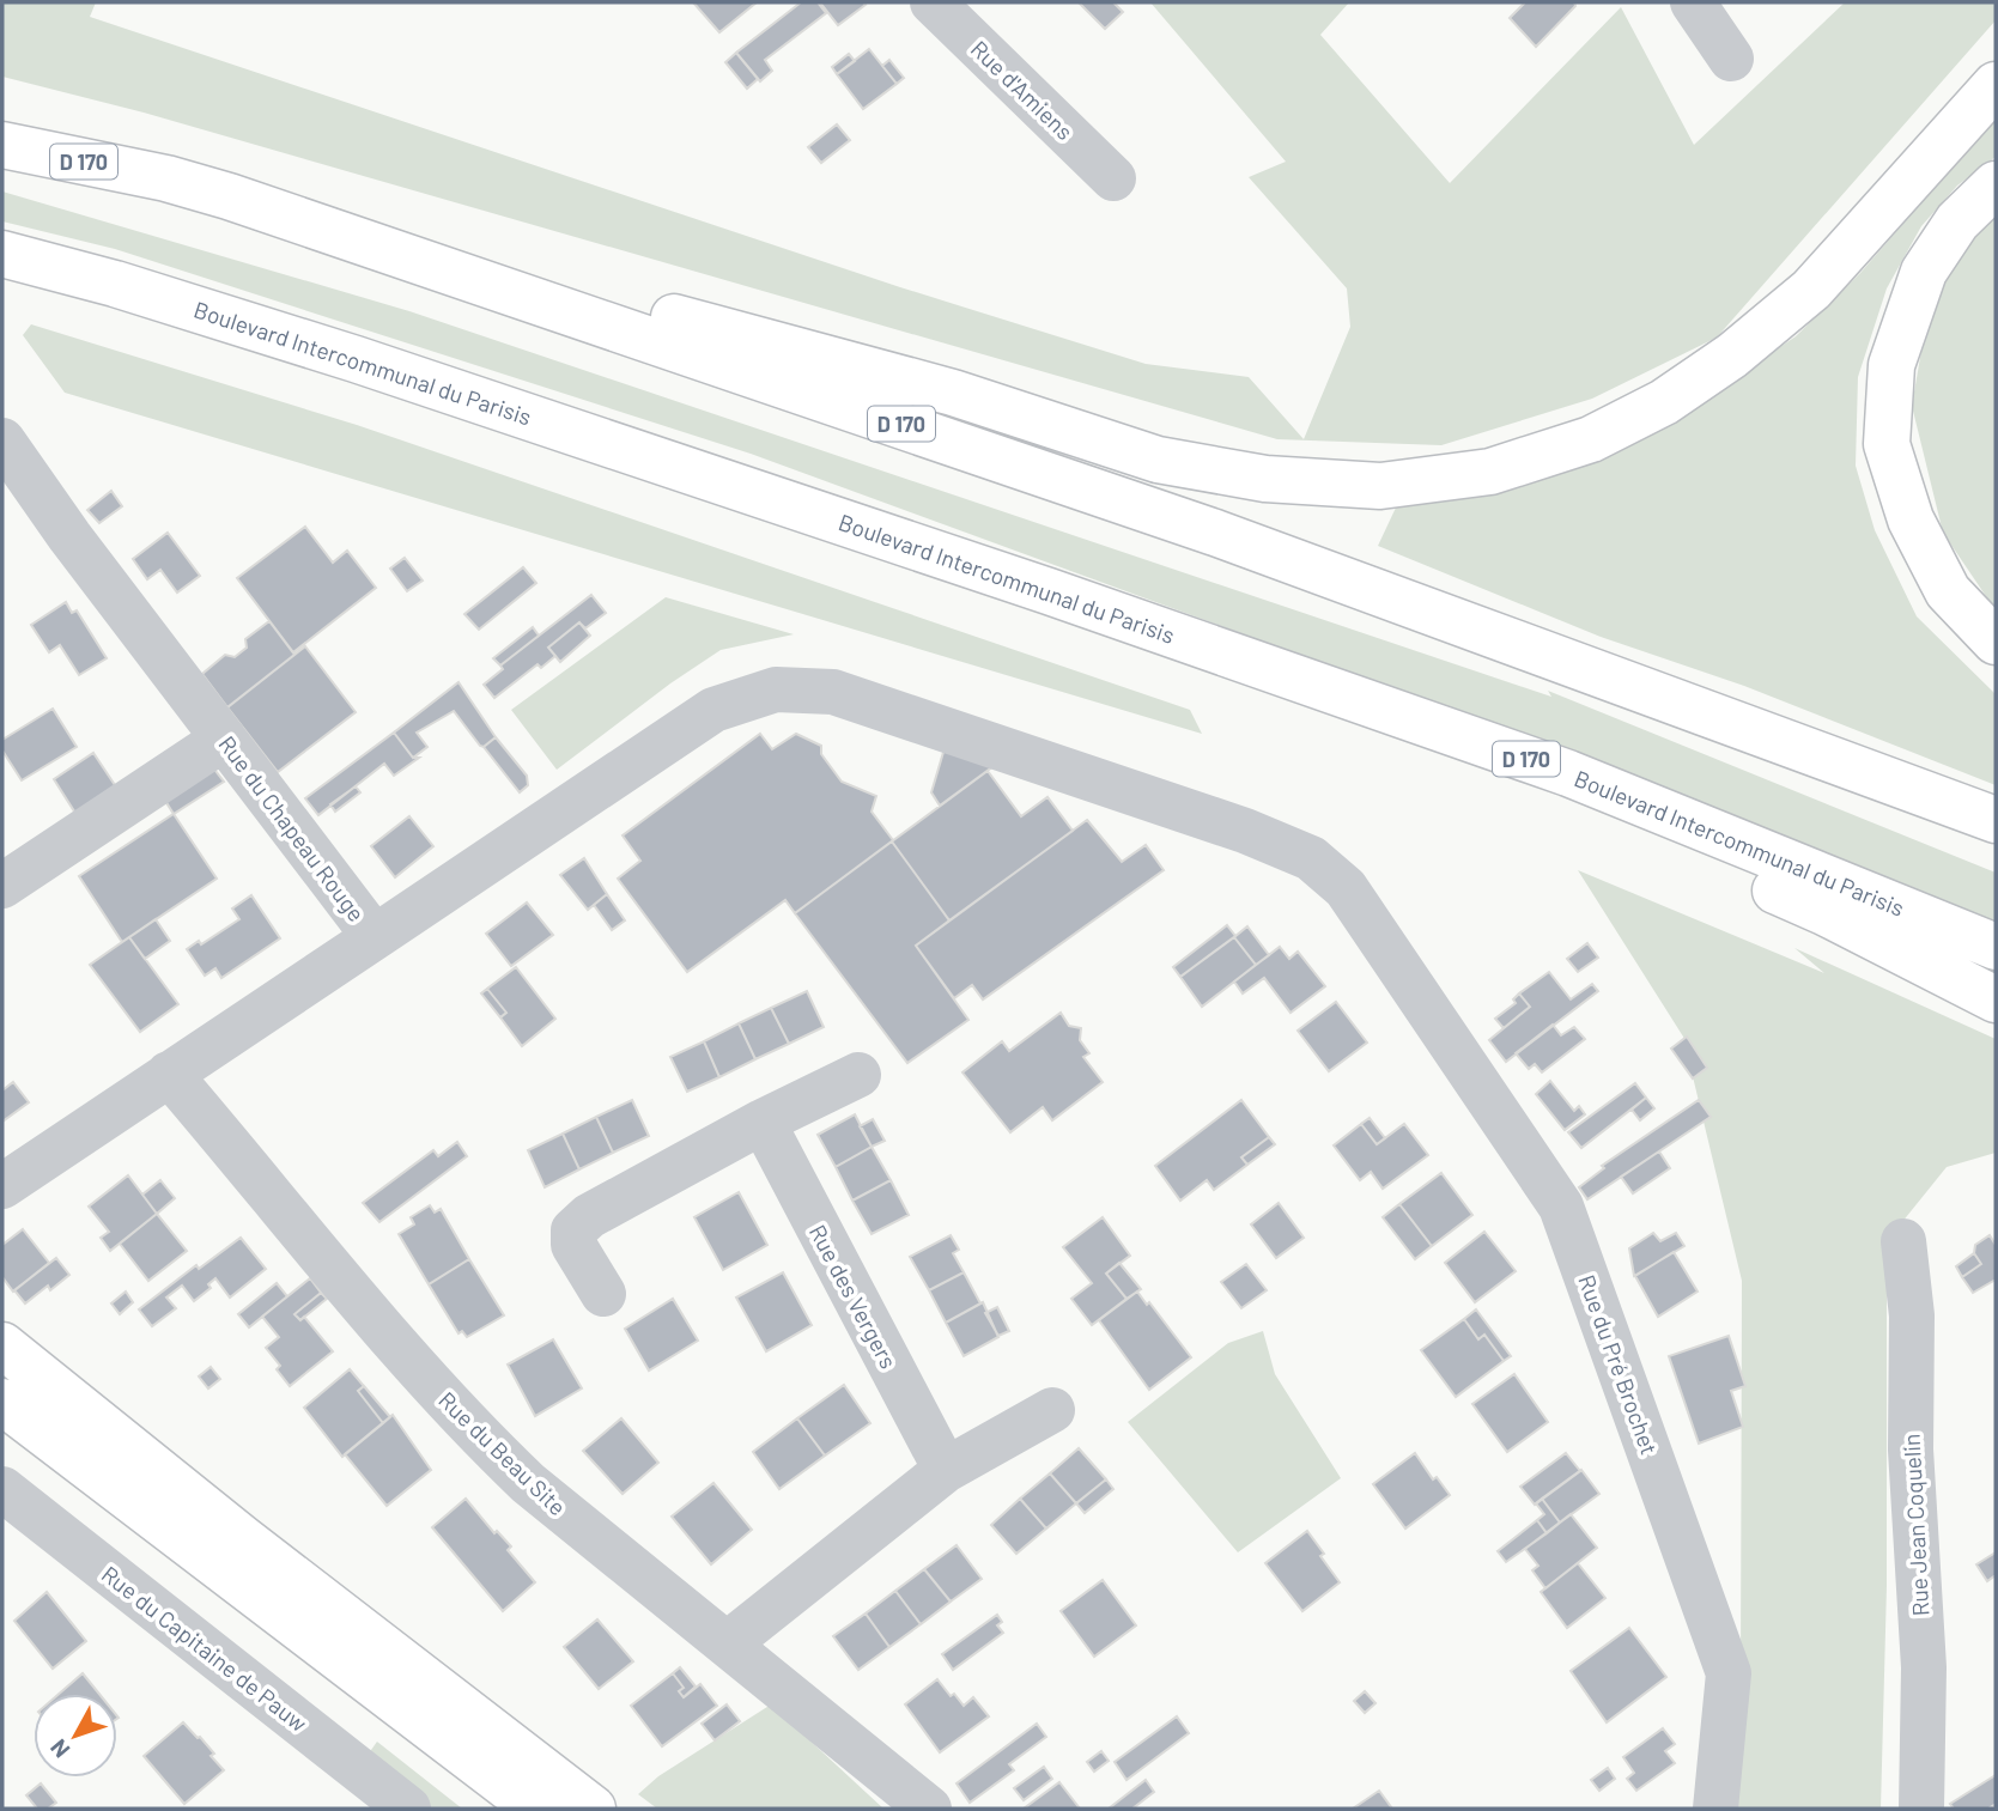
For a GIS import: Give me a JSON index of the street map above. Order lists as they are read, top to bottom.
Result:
{
  "streets": {
    "main road": ["D 170", "Boulevard Intercommunal du Parisis"],
    "street": [
      "Rue d'Amiens",
      "Rue du Chapeau Rouge",
      "Rue des Vergers",
      "Rue du Pré Brochet",
      "Rue du Beau Site",
      "Rue Jean Coquelin",
      "Rue du Capitaine de Pauw"
    ]
  },
  "crossings": [
    ["Rue du Chapeau Rouge", "Rue du Pré Brochet"],
    ["Rue du Chapeau Rouge", "Rue du Beau Site"]
  ],
  "north": "bottom left"
}
